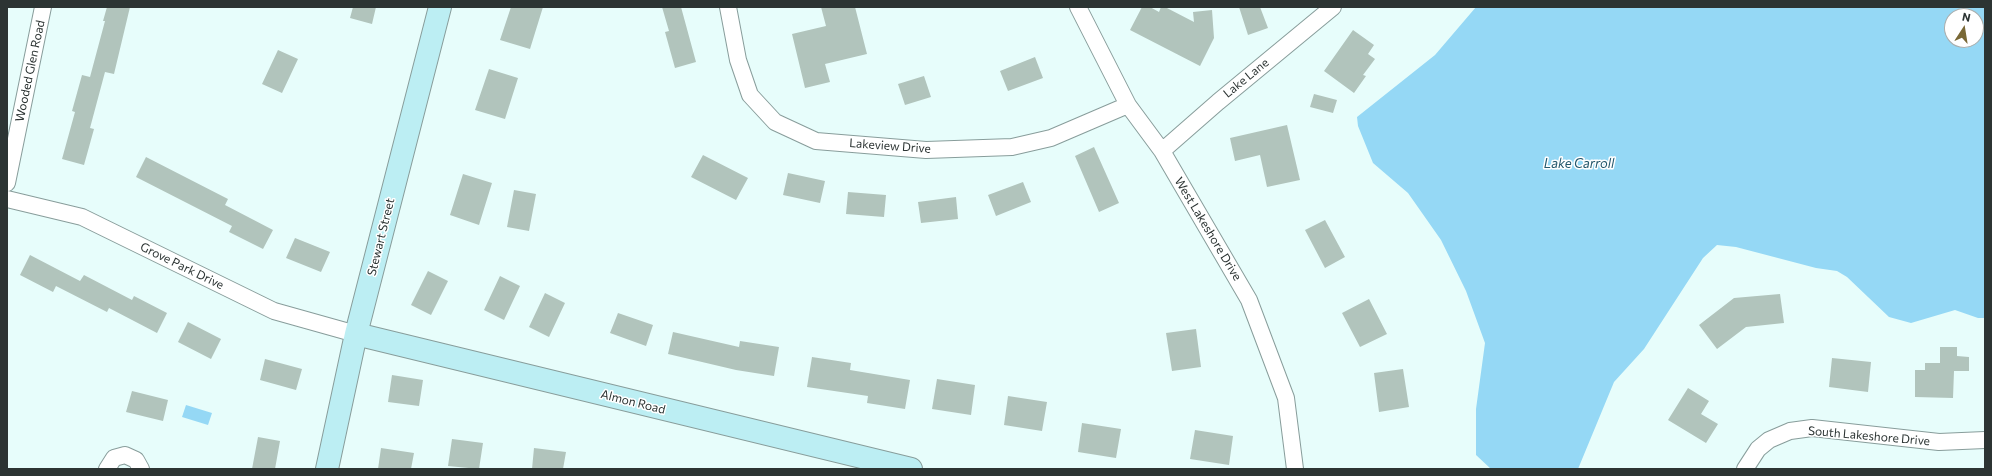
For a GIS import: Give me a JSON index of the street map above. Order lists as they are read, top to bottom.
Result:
{
  "streets": {
    "street": [
      "Wooded Glen Road",
      "Lake Lane",
      "Lakeview Drive",
      "West Lakeshore Drive",
      "Stewart Street",
      "Grove Park Drive",
      "Almon Road",
      "South Lakeshore Drive"
    ]
  },
  "crossings": [
    ["Lake Lane", "West Lakeshore Drive"],
    ["Lakeview Drive", "West Lakeshore Drive"],
    ["Stewart Street", "Grove Park Drive"],
    ["Stewart Street", "Almon Road"],
    ["Grove Park Drive", "Almon Road"]
  ],
  "water": ["Lake Carroll"],
  "north": "top"
}
